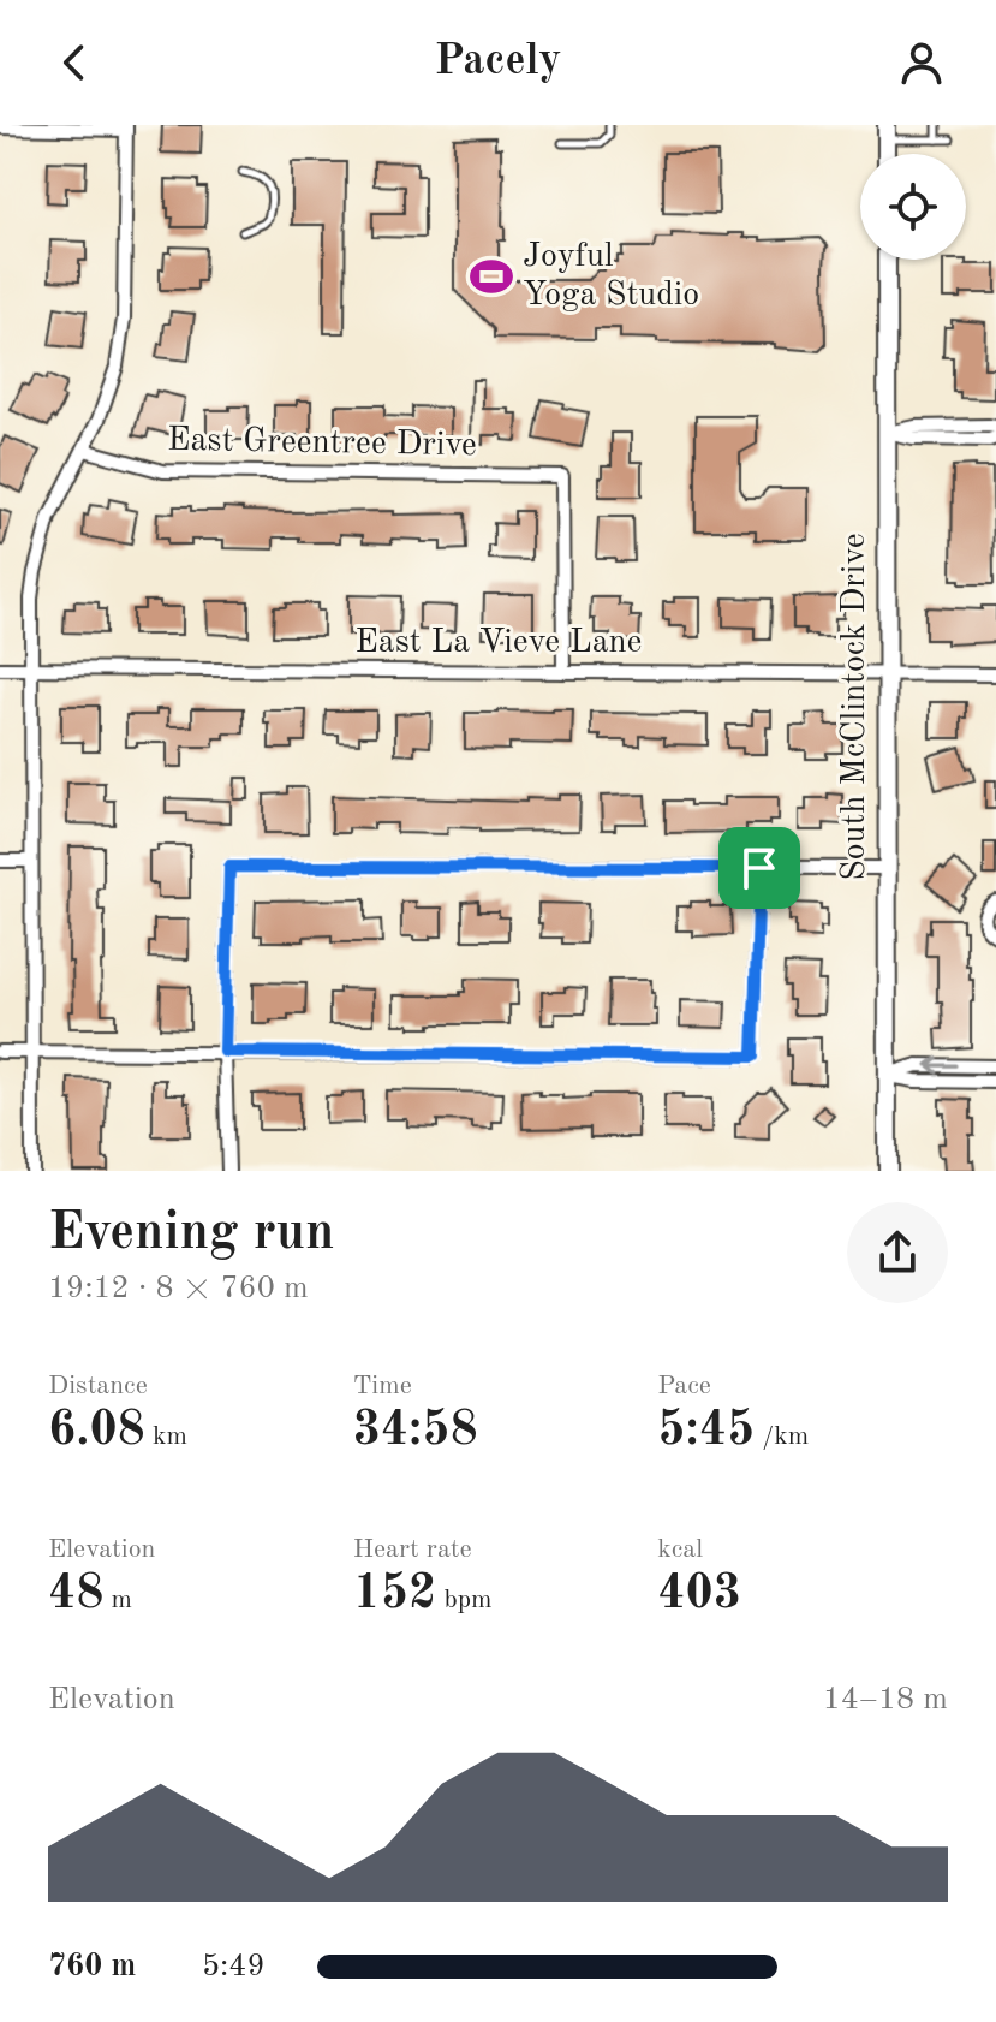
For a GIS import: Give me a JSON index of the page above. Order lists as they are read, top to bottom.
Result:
{
  "streets": {
    "main road": ["South McClintock Drive"],
    "street": ["East Greentree Drive", "East La Vieve Lane"]
  },
  "crossings": [
    ["East Greentree Drive", "East La Vieve Lane"],
    ["East La Vieve Lane", "South McClintock Drive"]
  ],
  "places": {
    "sports": ["Joyful Yoga Studio"]
  },
  "page": {
    "header": "Pacely",
    "heading": ["Evening run", "19:12 · 8 × 760 m"],
    "stats": [
      ["Distance", "6.08 km"],
      ["Time", "34:58"],
      ["Pace", "5:45 /km"],
      ["Elevation", "48 m"],
      ["Heart rate", "152 bpm"],
      ["kcal", "403"]
    ],
    "chart": ["Elevation", "14–18 m"],
    "list": [
      {
        "name": "760 m",
        "note": "5:49"
      }
    ]
  }
}
